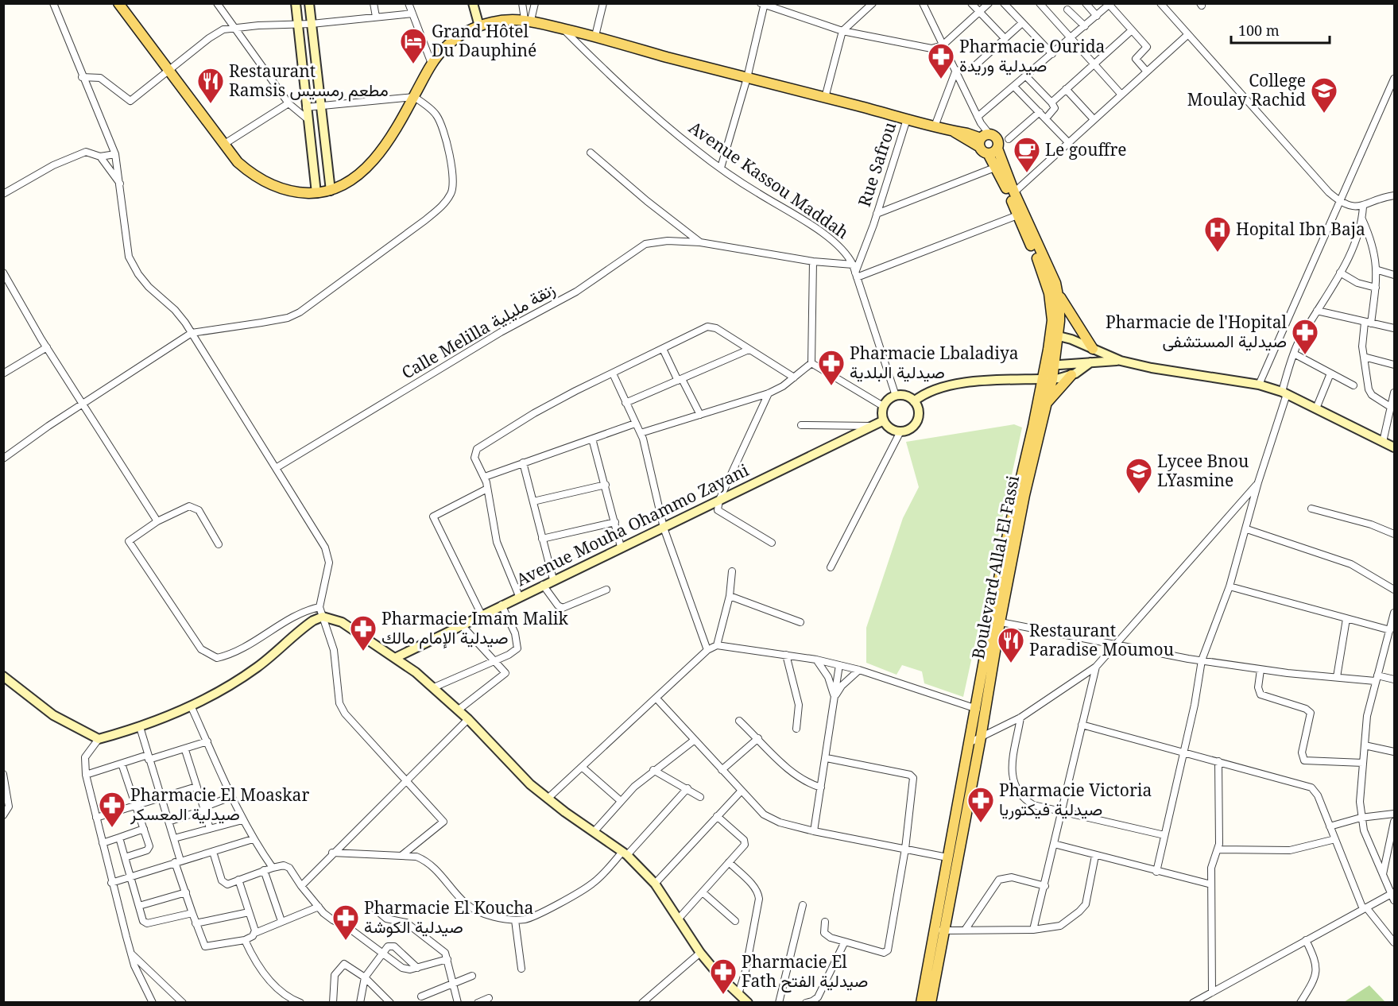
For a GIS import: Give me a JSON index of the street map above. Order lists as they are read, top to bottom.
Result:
{
  "streets": {
    "main road": ["Boulevard Allal El Fassi"],
    "street": [
      "Rue Safrou",
      "Avenue Kassou Maddah",
      "Calle Melilla زنقة مليلية",
      "Avenue Mouha Ohammo Zayani"
    ]
  },
  "crossings": [
    ["Rue Safrou", "Avenue Kassou Maddah"],
    ["Avenue Kassou Maddah", "Calle Melilla زنقة مليلية"],
    ["Avenue Kassou Maddah", "Avenue Mouha Ohammo Zayani"]
  ],
  "places": {
    "hotel": ["Grand Hôtel Du Dauphiné"],
    "pharmacy": [
      "Pharmacie Ourida صيدلية وريدة",
      "Pharmacie de l'Hopital صيدلية المستشفى",
      "Pharmacie Lbaladiya صيدلية البلدية",
      "Pharmacie Imam Malik صيدلية الإمام مالك",
      "Pharmacie Victoria صيدلية فيكتوريا",
      "Pharmacie El Moaskar صيدلية المعسكر",
      "Pharmacie El Koucha صيدلية الكوشة",
      "Pharmacie El Fath صيدلية الفتح"
    ],
    "restaurant": ["Restaurant Ramsis مطعم رمسيس", "Restaurant Paradise Moumou"],
    "school or university": ["College Moulay Rachid", "Lycee Bnou LYasmine"],
    "cafe": ["Le gouffre"],
    "hospital": ["Hopital Ibn Baja"]
  },
  "scale_bar": "100 m"
}
